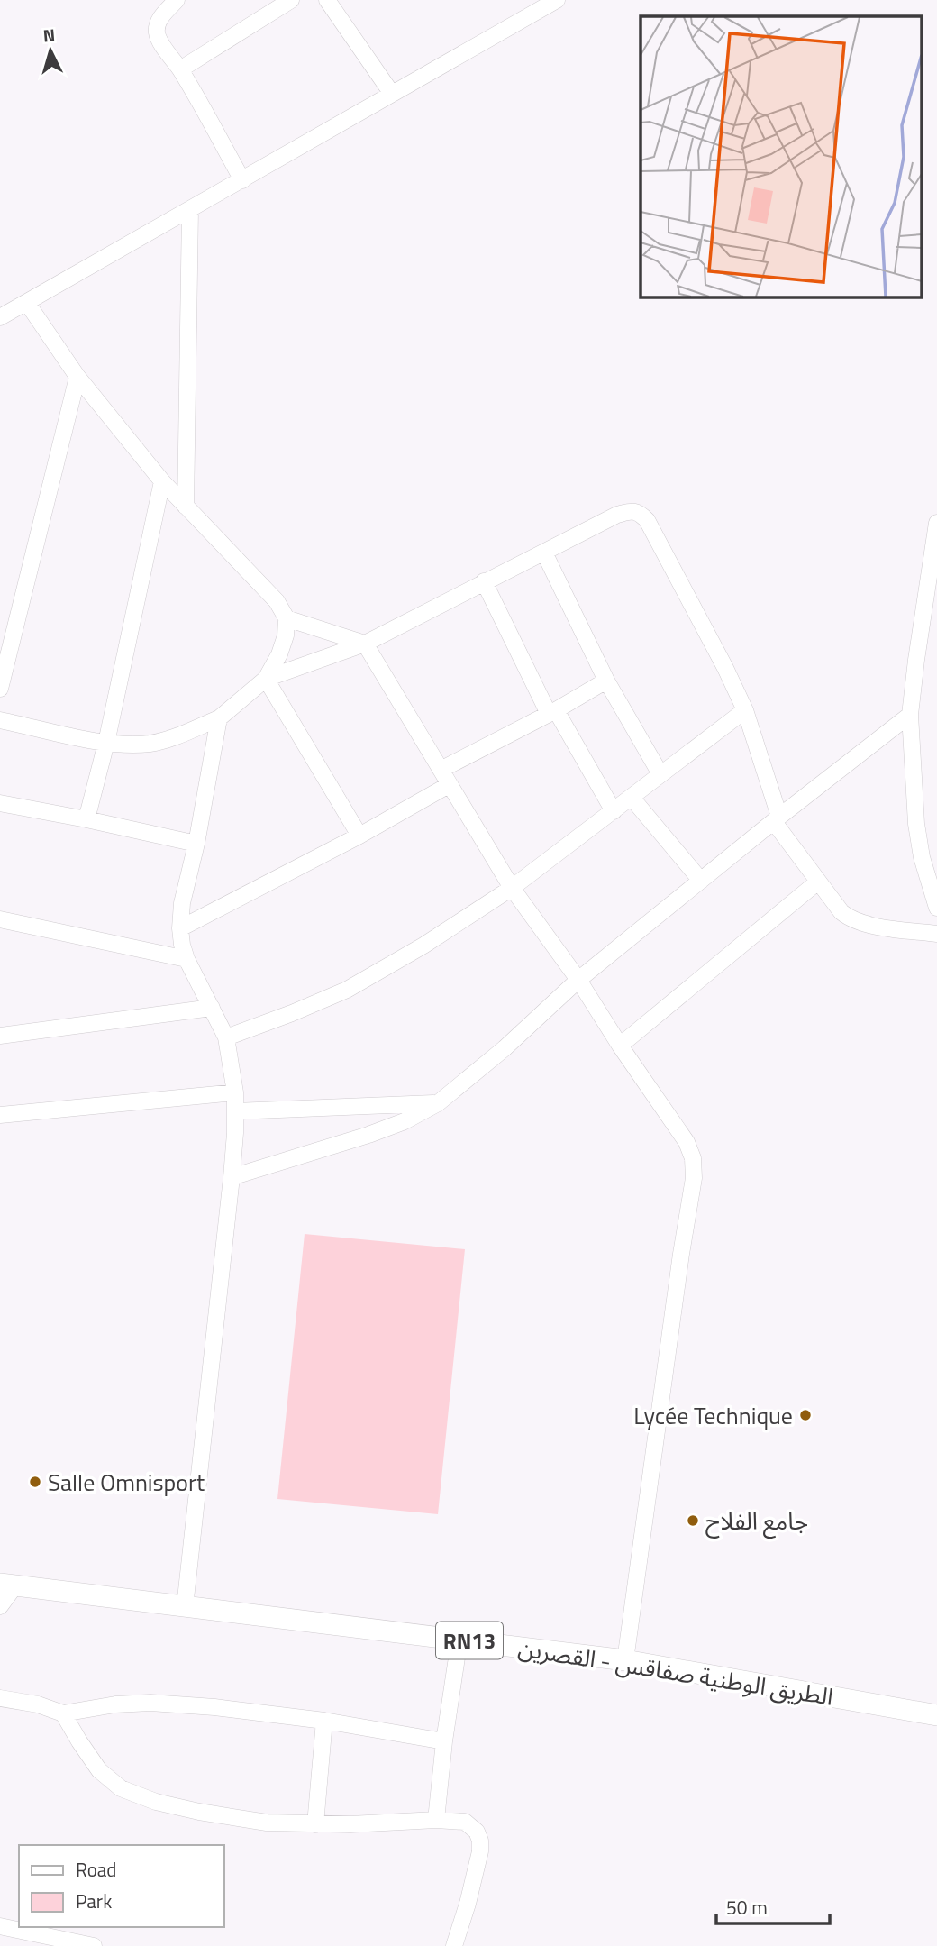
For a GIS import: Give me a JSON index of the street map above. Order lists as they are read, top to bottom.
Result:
{
  "streets": {
    "main road": ["RN13", "الطريق الوطنية صفاقس - القصرين"]
  },
  "places": ["Lycée Technique", "Salle Omnisport", "جامع الفلاح"],
  "legend": ["Road", "Park"],
  "scale_bar": "50 m",
  "north": "top"
}
